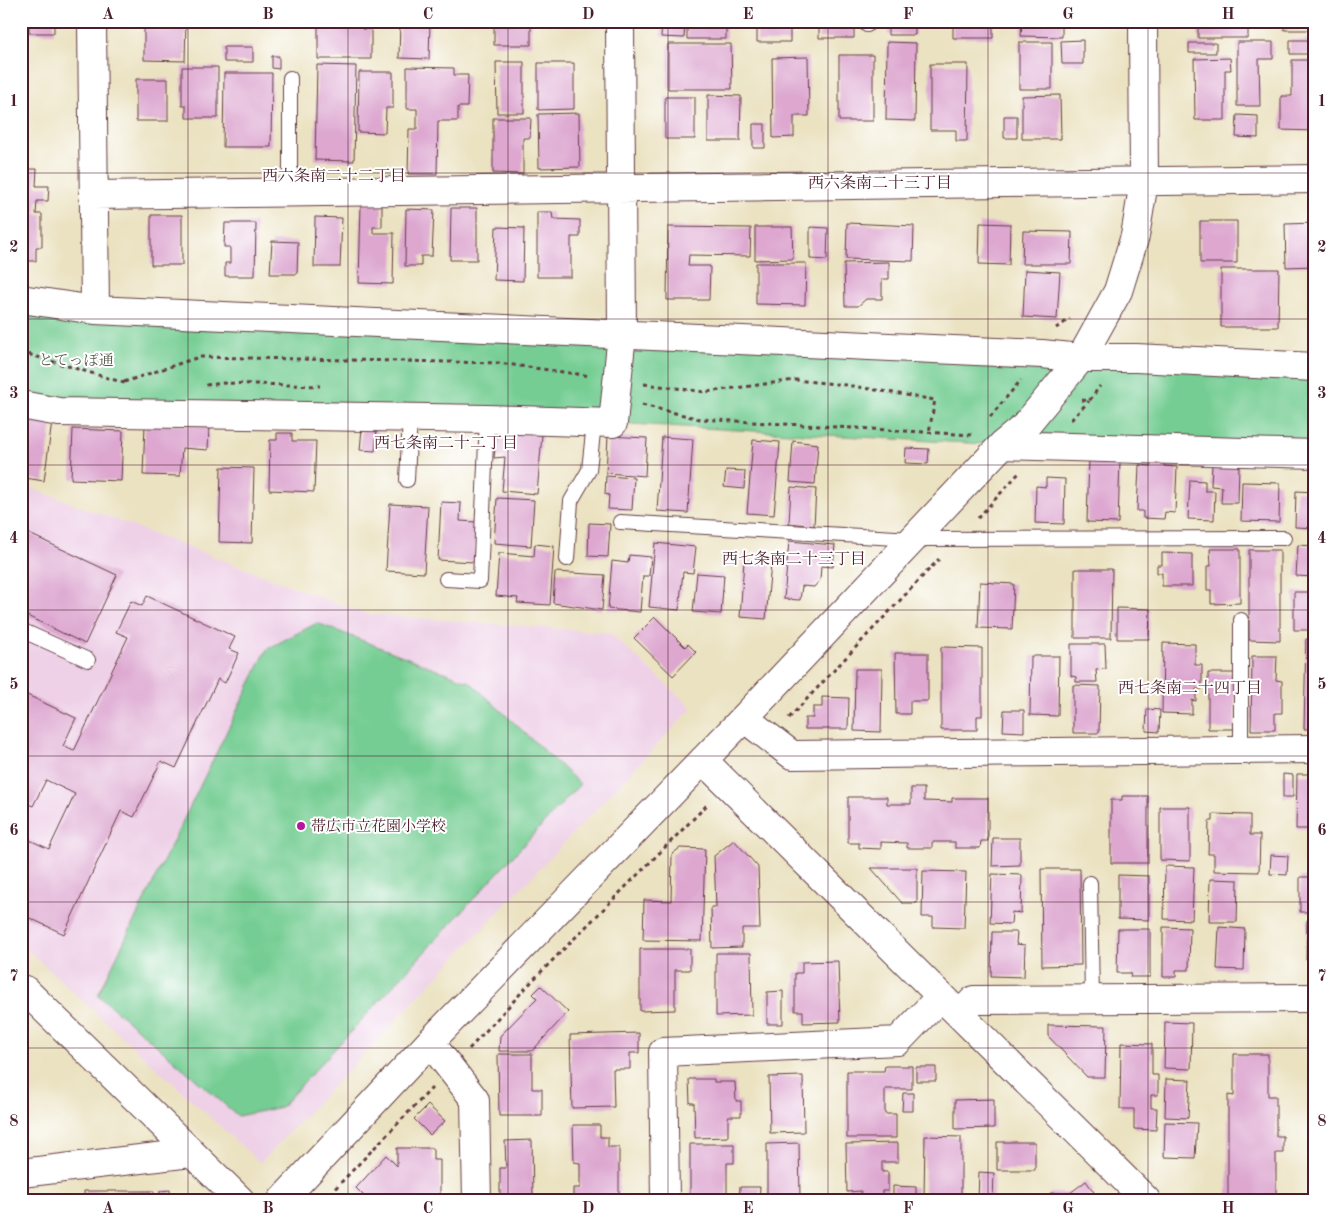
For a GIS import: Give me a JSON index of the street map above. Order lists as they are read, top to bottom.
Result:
{
  "districts": [
    "西六条南二十二丁目",
    "西六条南二十三丁目",
    "西七条南二十二丁目",
    "西七条南二十三丁目",
    "西七条南二十四丁目"
  ],
  "parks": ["とてっぽ通"],
  "places": ["帯広市立花園小学校"],
  "grid": {
    "columns": [
      "A",
      "B",
      "C",
      "D",
      "E",
      "F",
      "G",
      "H"
    ],
    "rows": [
      "1",
      "2",
      "3",
      "4",
      "5",
      "6",
      "7",
      "8"
    ]
  }
}
